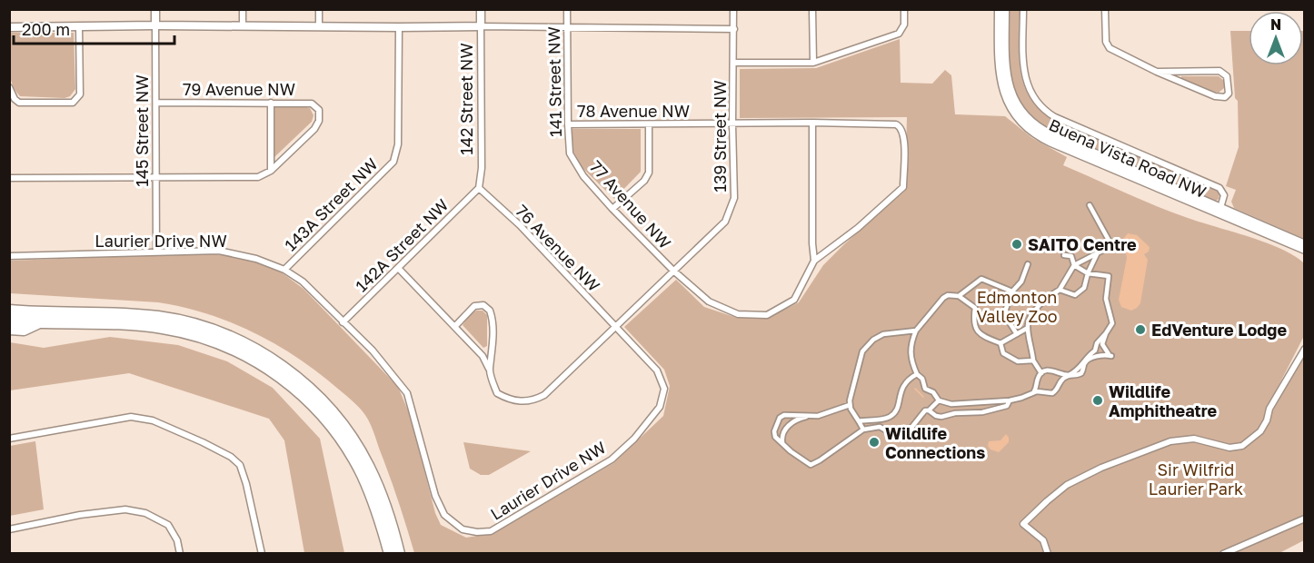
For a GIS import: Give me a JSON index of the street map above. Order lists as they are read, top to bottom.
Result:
{
  "streets": {
    "street": [
      "141 Street NW",
      "79 Avenue NW",
      "142 Street NW",
      "78 Avenue NW",
      "145 Street NW",
      "139 Street NW",
      "Buena Vista Road NW",
      "143A Street NW",
      "77 Avenue NW",
      "Laurier Drive NW",
      "142A Street NW",
      "76 Avenue NW"
    ]
  },
  "crossings": [
    ["141 Street NW", "78 Avenue NW"],
    ["141 Street NW", "77 Avenue NW"],
    ["79 Avenue NW", "145 Street NW"],
    ["142 Street NW", "142A Street NW"],
    ["142 Street NW", "76 Avenue NW"],
    ["78 Avenue NW", "139 Street NW"],
    ["78 Avenue NW", "77 Avenue NW"],
    ["145 Street NW", "Laurier Drive NW"],
    ["139 Street NW", "77 Avenue NW"],
    ["143A Street NW", "Laurier Drive NW"],
    ["Laurier Drive NW", "142A Street NW"],
    ["Laurier Drive NW", "76 Avenue NW"],
    ["142A Street NW", "76 Avenue NW"]
  ],
  "parks": ["Edmonton Valley Zoo", "Sir Wilfrid Laurier Park"],
  "places": [
    "SAITO Centre",
    "EdVenture Lodge",
    "Wildlife Amphitheatre",
    "Wildlife Connections"
  ],
  "scale_bar": "200 m",
  "north": "top"
}
